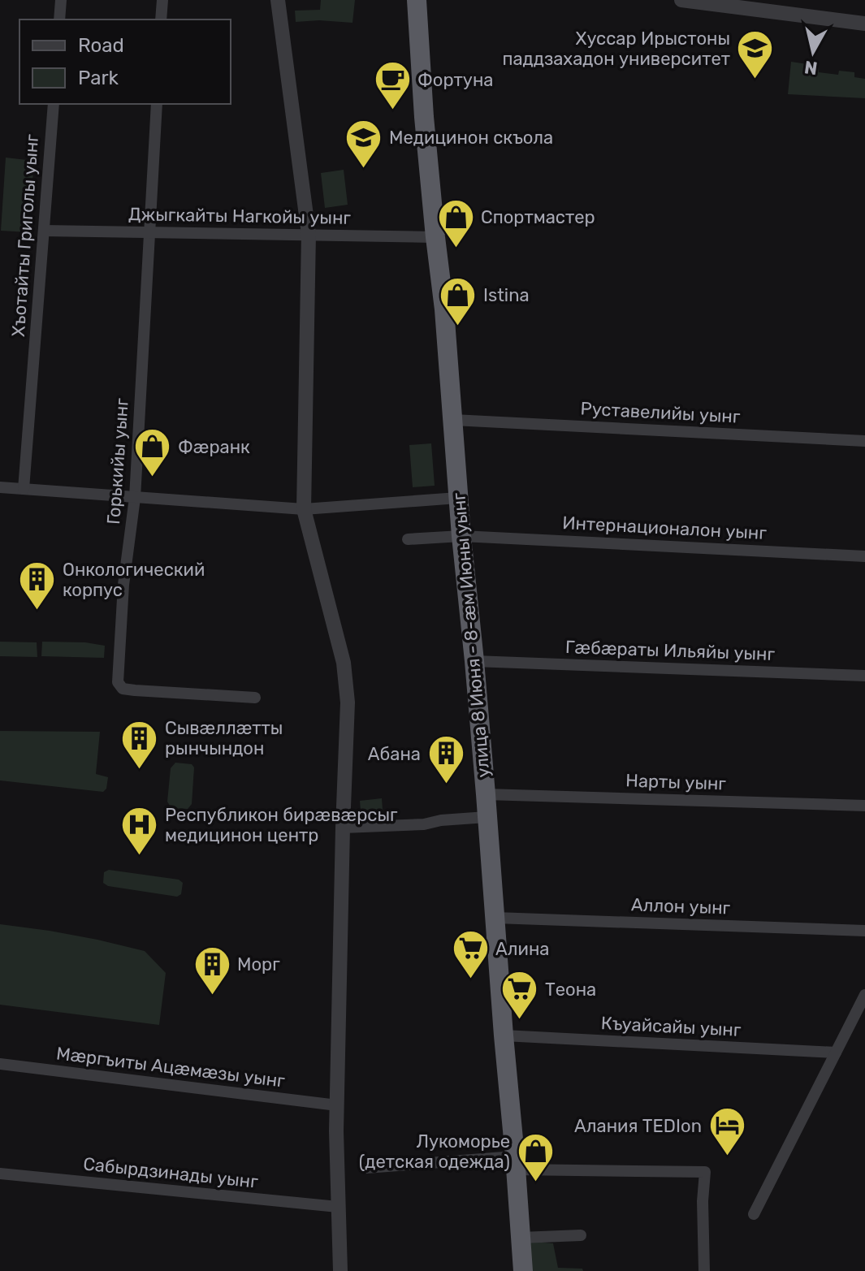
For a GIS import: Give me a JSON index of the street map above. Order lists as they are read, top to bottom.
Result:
{
  "streets": {
    "highway": ["улица 8 Июня - 8-ӕм Июны уынг"],
    "street": [
      "Джыгкайты Нагкойы уынг",
      "Хъотайты Григолы уынг",
      "Руставелийы уынг",
      "Горькийы уынг",
      "Интернационалон уынг",
      "Гæбæраты Ильяйы уынг",
      "Нарты уынг",
      "Аллон уынг",
      "Къуайсайы уынг",
      "Мӕргъиты Ацӕмӕзы уынг",
      "Сабырдзинады уынг"
    ]
  },
  "crossings": [
    ["Джыгкайты Нагкойы уынг", "Хъотайты Григолы уынг"],
    ["Джыгкайты Нагкойы уынг", "Горькийы уынг"],
    ["Джыгкайты Нагкойы уынг", "улица 8 Июня - 8-ӕм Июны уынг"],
    ["Руставелийы уынг", "улица 8 Июня - 8-ӕм Июны уынг"],
    ["Интернационалон уынг", "улица 8 Июня - 8-ӕм Июны уынг"],
    ["улица 8 Июня - 8-ӕм Июны уынг", "Гæбæраты Ильяйы уынг"],
    ["улица 8 Июня - 8-ӕм Июны уынг", "Нарты уынг"],
    ["улица 8 Июня - 8-ӕм Июны уынг", "Аллон уынг"],
    ["улица 8 Июня - 8-ӕм Июны уынг", "Къуайсайы уынг"]
  ],
  "places": {
    "school or university": ["Хуссар Ирыстоны паддзахадон университет", "Медицинон скъола"],
    "cafe": ["Фортуна"],
    "shop": [
      "Спортмастер",
      "Istina",
      "Фæранк",
      "Лукоморье (детская одежда)"
    ],
    "building": [
      "Онкологический корпус",
      "Сывæллæтты рынчындон",
      "Абана",
      "Морг"
    ],
    "hospital": ["Республикон бирæвæрсыг медицинон центр"],
    "supermarket": ["Алина", "Теона"],
    "hotel": ["Алания ТEDIon"]
  },
  "legend": ["Road", "Park"],
  "north": "bottom"
}
